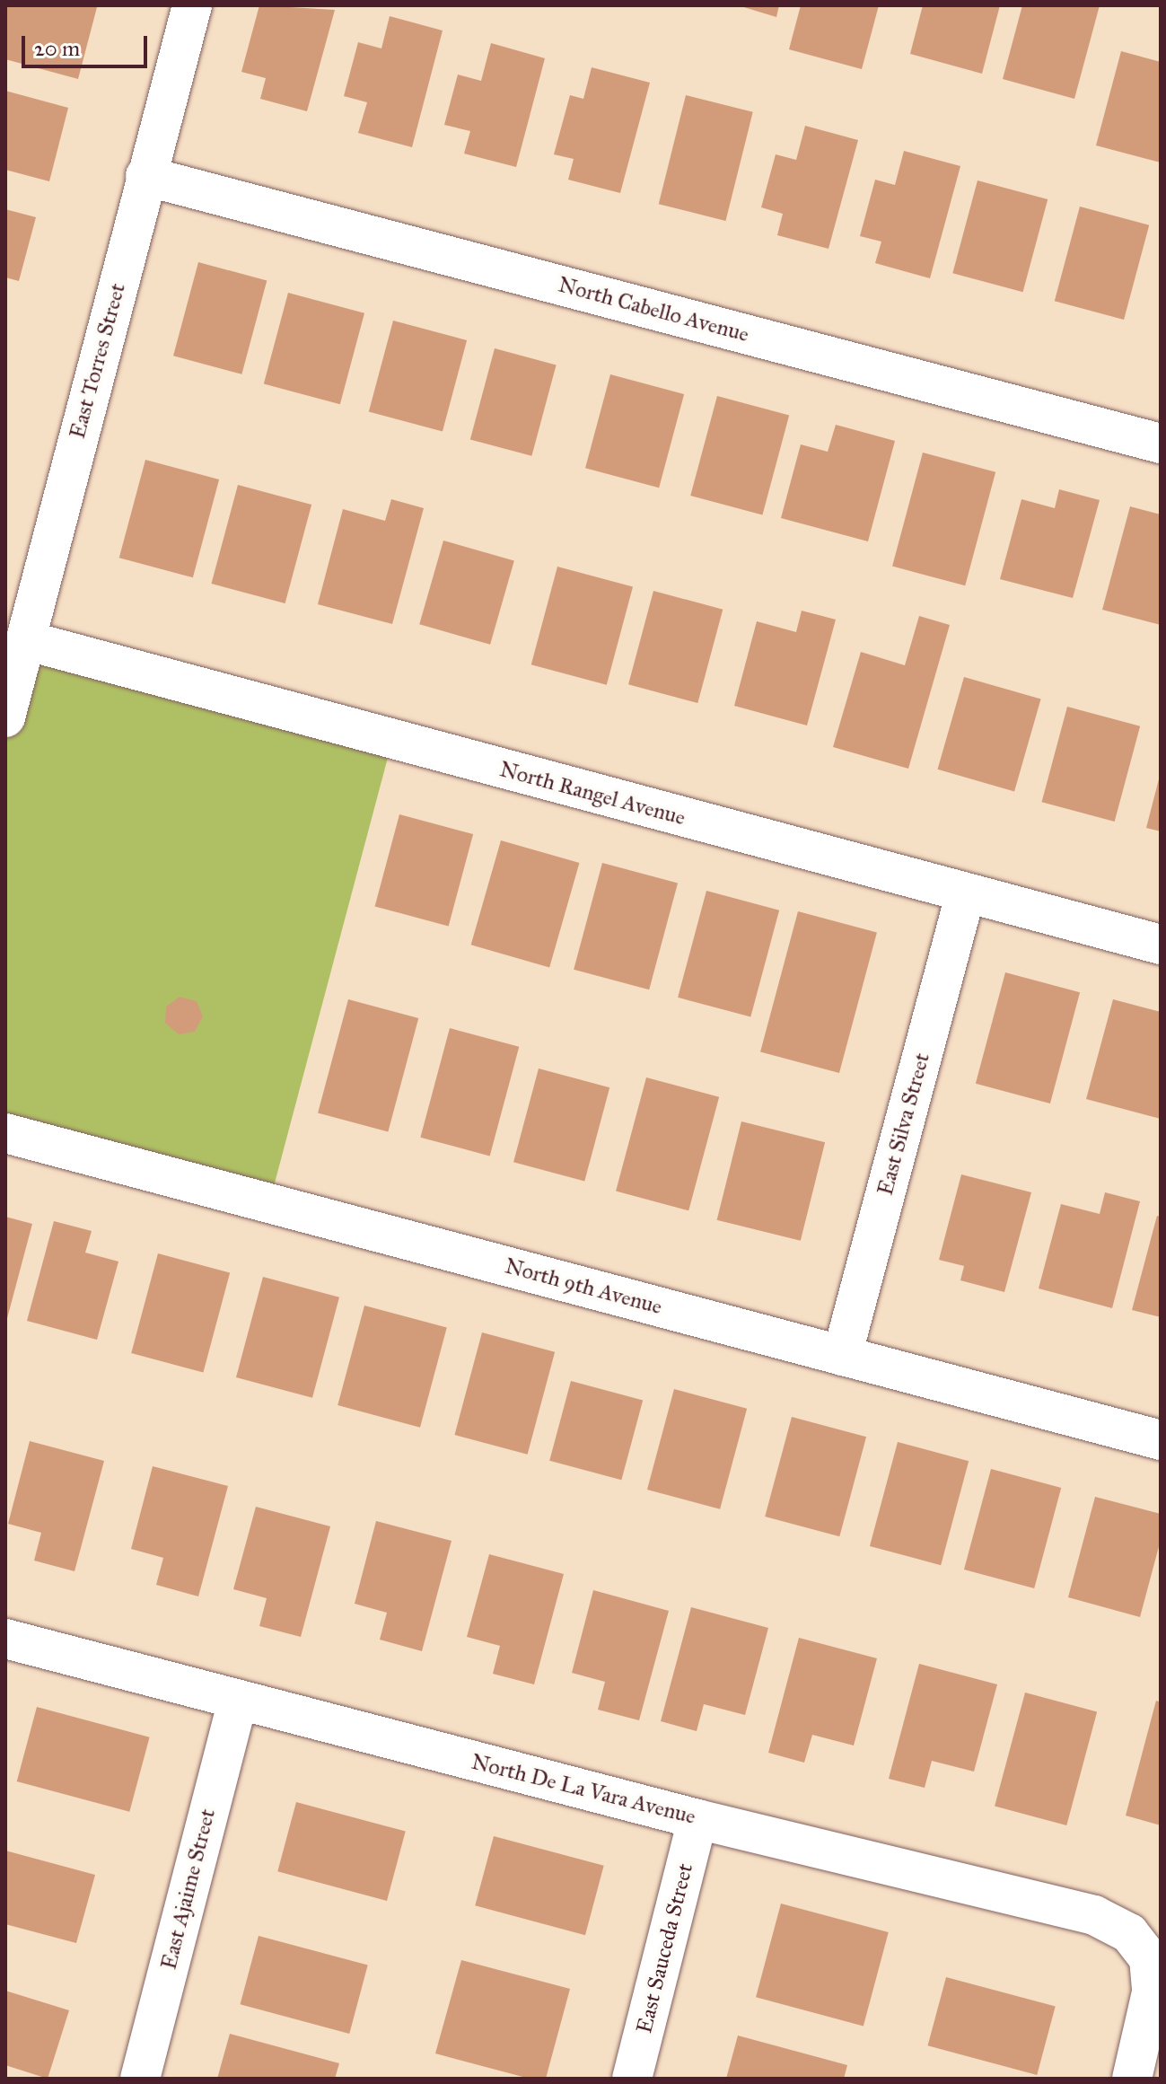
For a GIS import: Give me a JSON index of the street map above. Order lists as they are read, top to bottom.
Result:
{
  "streets": {
    "street": [
      "North Cabello Avenue",
      "East Torres Street",
      "North Rangel Avenue",
      "East Silva Street",
      "North 9th Avenue",
      "North De La Vara Avenue",
      "East Ajaime Street",
      "East Sauceda Street"
    ]
  },
  "crossings": [
    ["North Cabello Avenue", "East Torres Street"],
    ["East Torres Street", "North Rangel Avenue"],
    ["North Rangel Avenue", "East Silva Street"],
    ["East Silva Street", "North 9th Avenue"],
    ["North De La Vara Avenue", "East Ajaime Street"],
    ["North De La Vara Avenue", "East Sauceda Street"]
  ],
  "scale_bar": "20 m"
}
